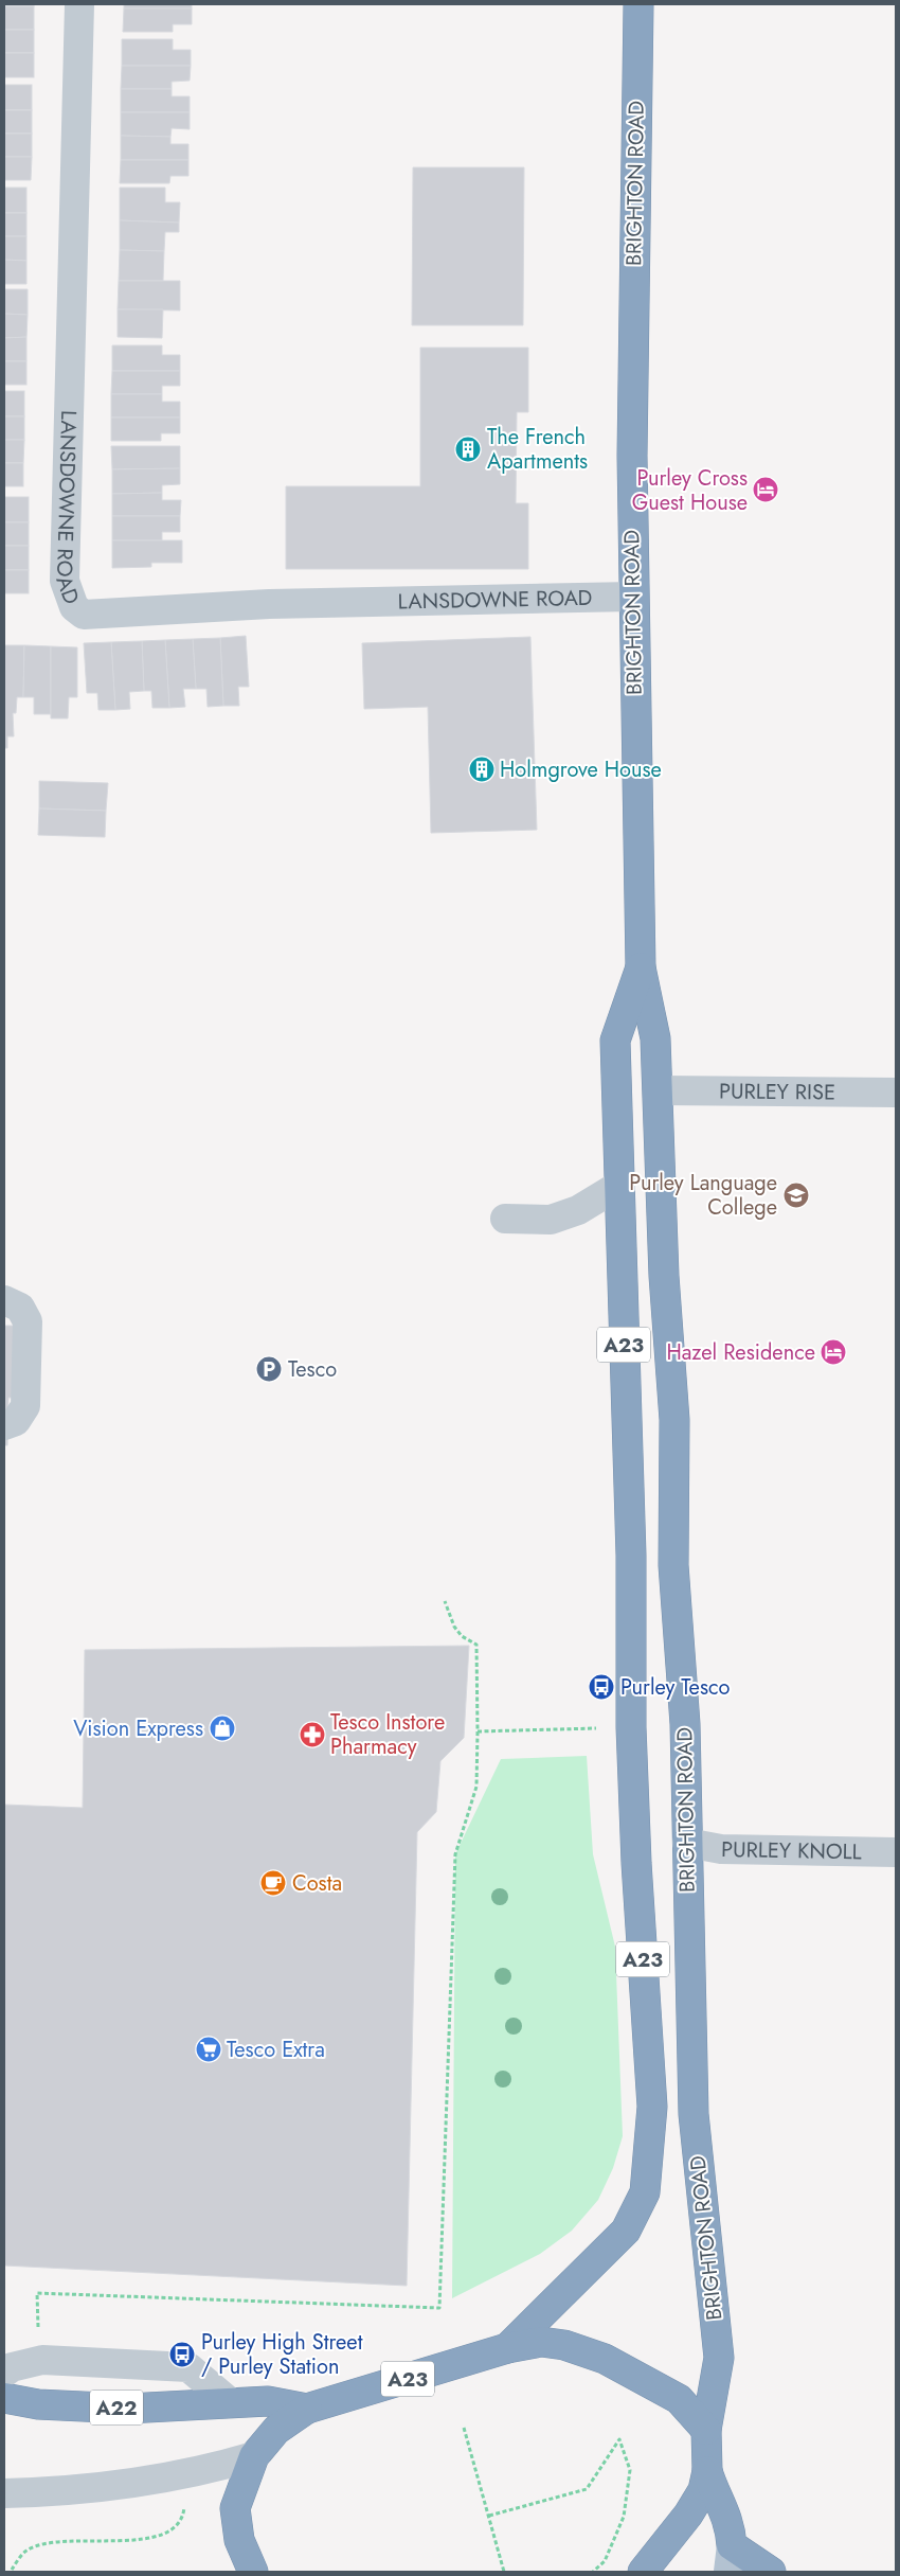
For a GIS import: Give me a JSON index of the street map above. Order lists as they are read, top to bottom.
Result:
{
  "streets": {
    "highway": ["BRIGHTON ROAD", "A23", "A22"],
    "street": ["LANSDOWNE ROAD", "PURLEY RISE", "PURLEY KNOLL"]
  },
  "crossings": [
    ["BRIGHTON ROAD", "LANSDOWNE ROAD"],
    ["BRIGHTON ROAD", "PURLEY RISE"],
    ["BRIGHTON ROAD", "A23"],
    ["BRIGHTON ROAD", "PURLEY KNOLL"],
    ["A23", "A22"]
  ],
  "places": {
    "building": ["The French Apartments", "Holmgrove House"],
    "hotel": ["Purley Cross Guest House", "Hazel Residence"],
    "school or university": ["Purley Language College"],
    "parking": ["Tesco"],
    "bus stop": ["Purley Tesco", "Purley High Street / Purley Station"],
    "shop": ["Vision Express"],
    "pharmacy": ["Tesco Instore Pharmacy"],
    "cafe": ["Costa"],
    "supermarket": ["Tesco Extra"]
  }
}
